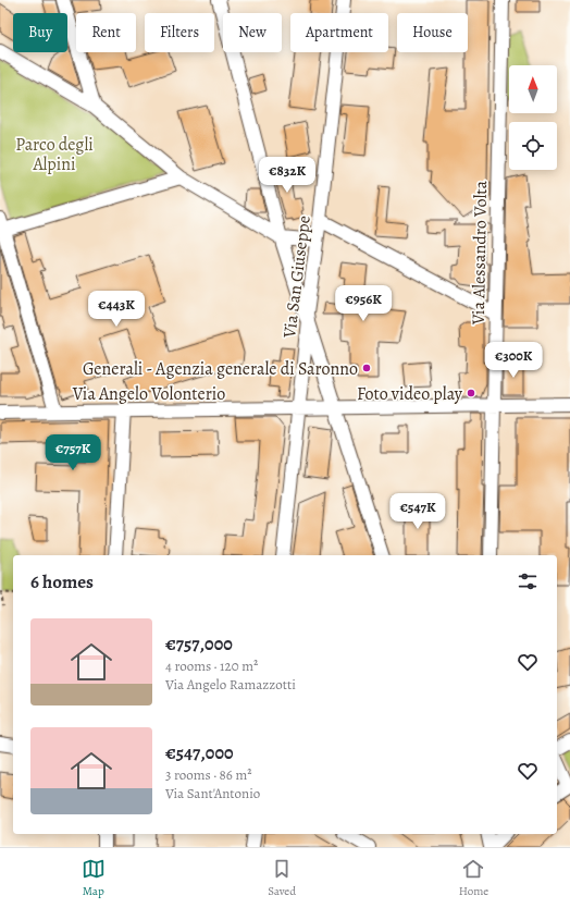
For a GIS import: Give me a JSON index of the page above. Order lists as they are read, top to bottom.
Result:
{
  "streets": {
    "street": ["Via Alessandro Volta", "Via San Giuseppe", "Via Angelo Volonterio"]
  },
  "crossings": [
    ["Via Alessandro Volta", "Via Angelo Volonterio"],
    ["Via San Giuseppe", "Via Angelo Volonterio"]
  ],
  "parks": ["Parco degli Alpini"],
  "places": ["Generali - Agenzia generale di Saronno", "Foto video play"],
  "north": "top",
  "page": {
    "chip": [
      "Buy",
      "Rent",
      "Filters",
      "New",
      "Apartment",
      "House"
    ],
    "price": [
      "€832K",
      "€956K",
      "€443K",
      "€300K",
      "€757K",
      "€547K"
    ],
    "heading": "6 homes",
    "list": [
      {
        "name": "€757,000",
        "note": "4 rooms · 120 m² · Via Angelo Ramazzotti"
      },
      {
        "name": "€547,000",
        "note": "3 rooms · 86 m² · Via Sant'Antonio"
      }
    ],
    "tabs": ["Map", "Saved", "Home"]
  }
}
